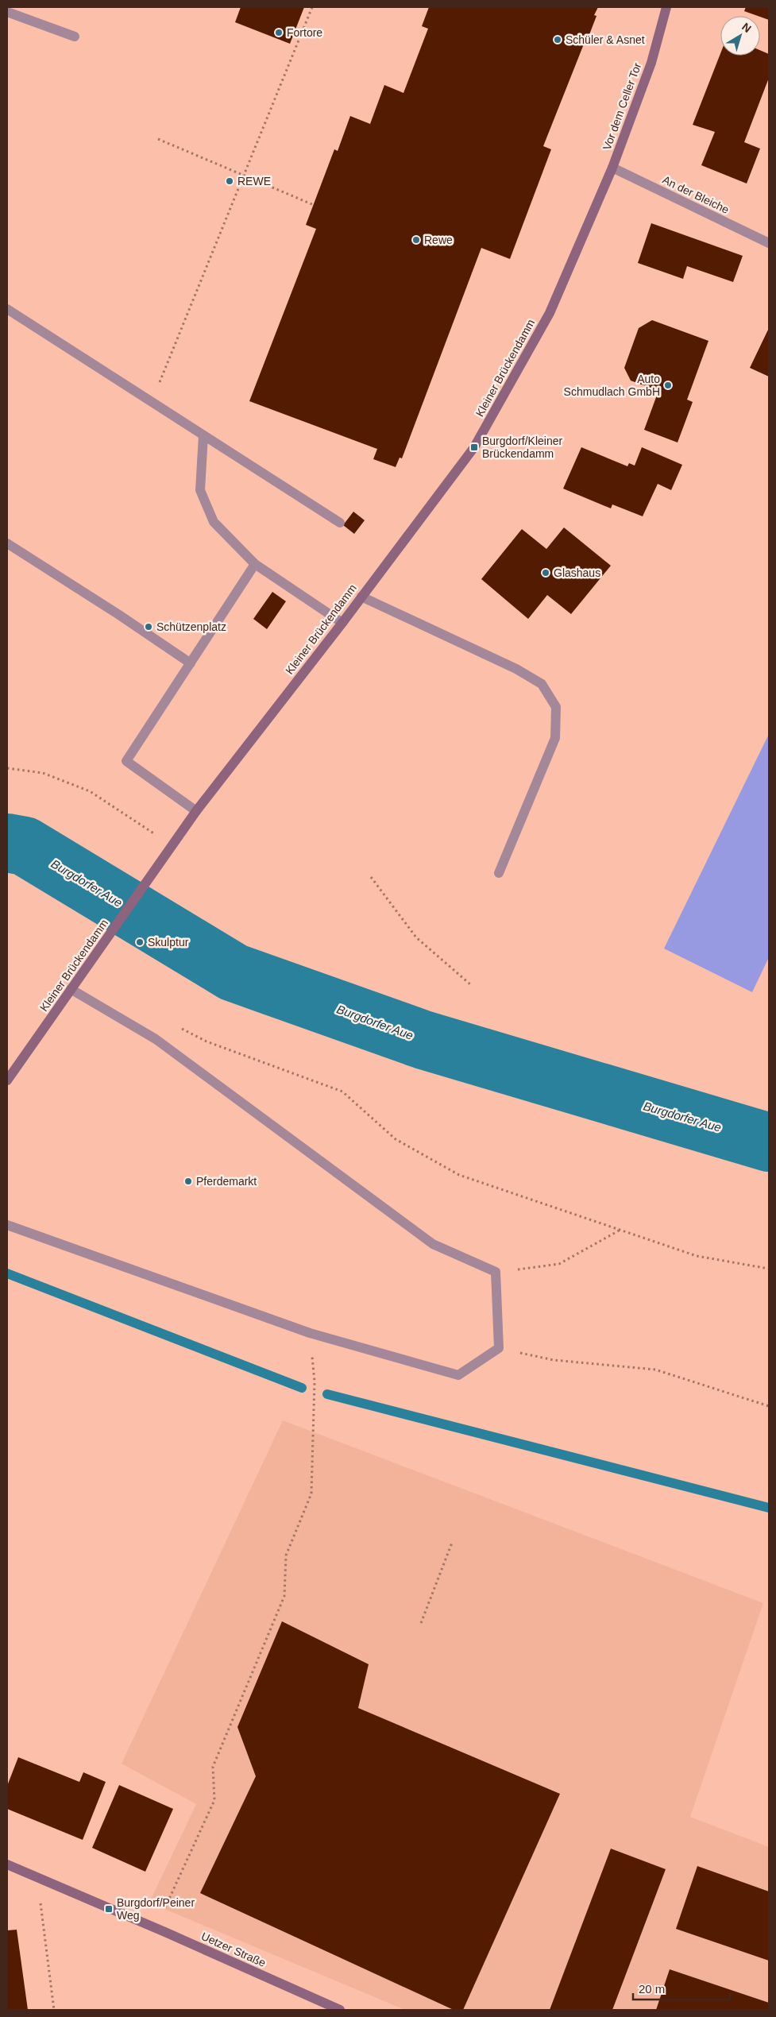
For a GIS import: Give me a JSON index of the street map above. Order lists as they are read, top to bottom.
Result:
{
  "streets": {
    "main road": ["Vor dem Celler Tor", "Kleiner Brückendamm", "Uetzer Straße"],
    "street": ["An der Bleiche"]
  },
  "crossings": [
    ["Vor dem Celler Tor", "An der Bleiche"],
    ["Vor dem Celler Tor", "Kleiner Brückendamm"],
    ["An der Bleiche", "Kleiner Brückendamm"]
  ],
  "water": ["Burgdorfer Aue"],
  "places": {
    "other": [
      "Fortore",
      "Schüler & Asnet",
      "REWE",
      "Rewe",
      "Auto Schmudlach GmbH",
      "Glashaus",
      "Schützenplatz",
      "Skulptur",
      "Pferdemarkt"
    ],
    "transit": ["Burgdorf/Kleiner Brückendamm", "Burgdorf/Peiner Weg"]
  },
  "scale_bar": "20 m",
  "north": "top right"
}
